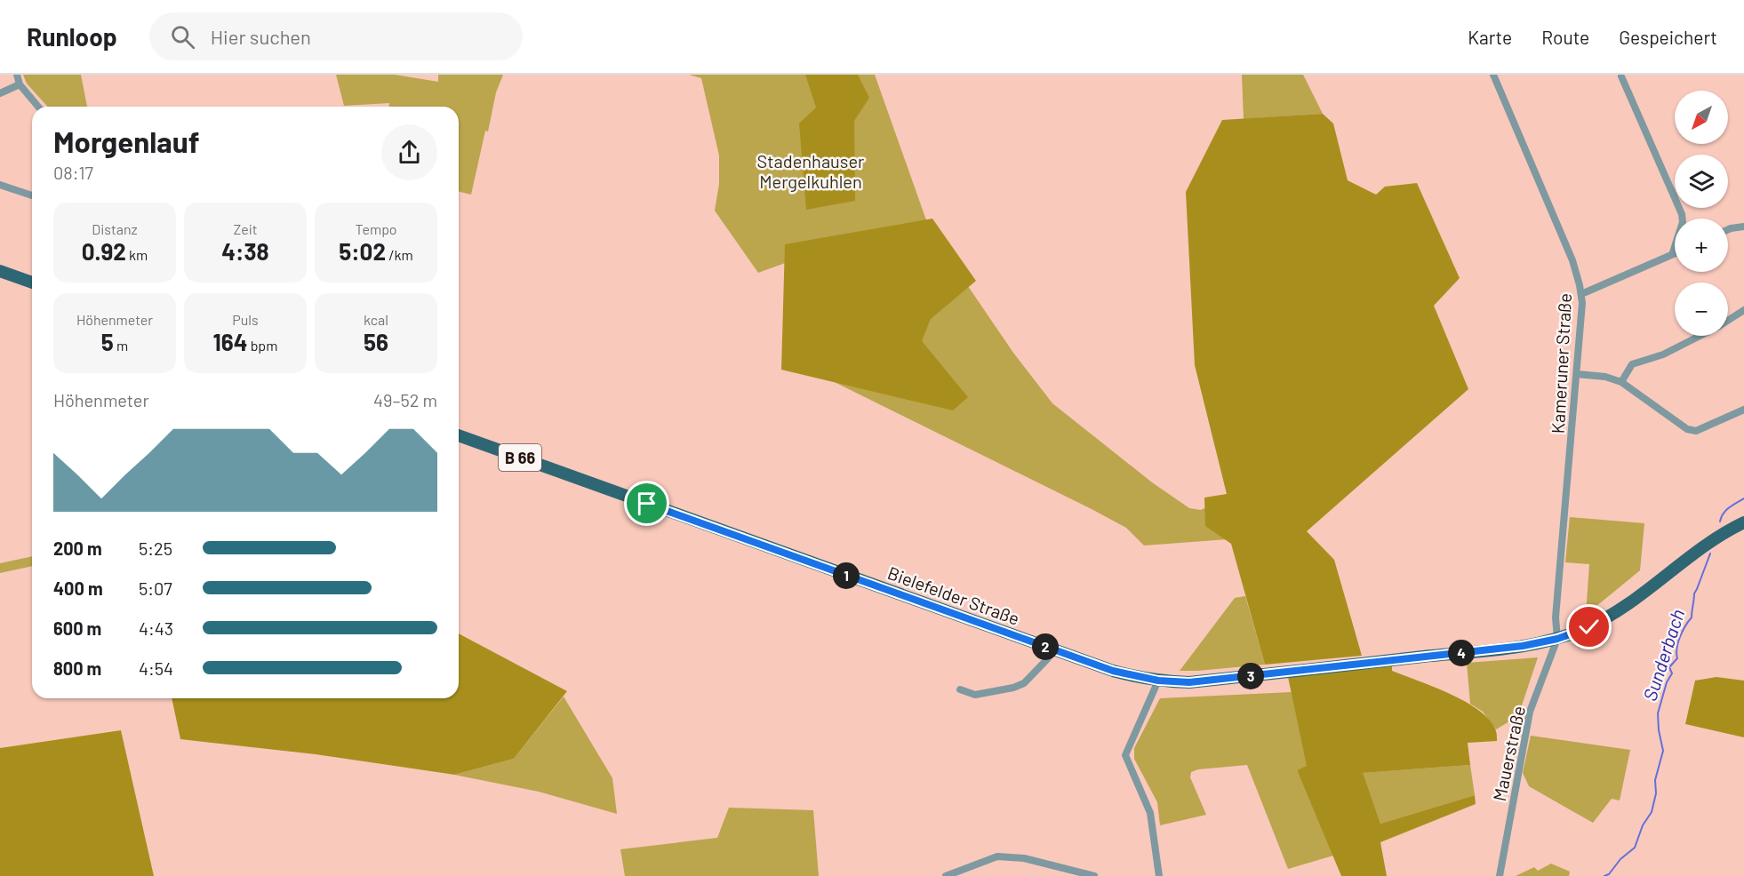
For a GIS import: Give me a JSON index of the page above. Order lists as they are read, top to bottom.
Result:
{
  "streets": {
    "main road": ["B 66", "Bielefelder Straße"],
    "street": ["Kameruner Straße", "Mauerstraße"]
  },
  "crossings": [
    ["Kameruner Straße", "Bielefelder Straße"],
    ["Kameruner Straße", "Mauerstraße"],
    ["Bielefelder Straße", "Mauerstraße"]
  ],
  "water": ["Sunderbach"],
  "parks": ["Stadenhauser Mergelkuhlen"],
  "north": "bottom left",
  "page": {
    "header": "Runloop",
    "search": "Hier suchen",
    "nav": ["Karte", "Route", "Gespeichert"],
    "map_buttons": ["+", "−"],
    "heading": ["Morgenlauf", "08:17"],
    "stats": [
      ["Distanz", "0.92 km"],
      ["Zeit", "4:38"],
      ["Tempo", "5:02 /km"],
      ["Höhenmeter", "5 m"],
      ["Puls", "164 bpm"],
      ["kcal", "56"]
    ],
    "chart": ["Höhenmeter", "49–52 m"],
    "list": [
      {
        "name": "200 m",
        "note": "5:25"
      },
      {
        "name": "400 m",
        "note": "5:07"
      },
      {
        "name": "600 m",
        "note": "4:43"
      },
      {
        "name": "800 m",
        "note": "4:54"
      }
    ],
    "pins": [
      "1",
      "2",
      "4",
      "3"
    ]
  }
}
